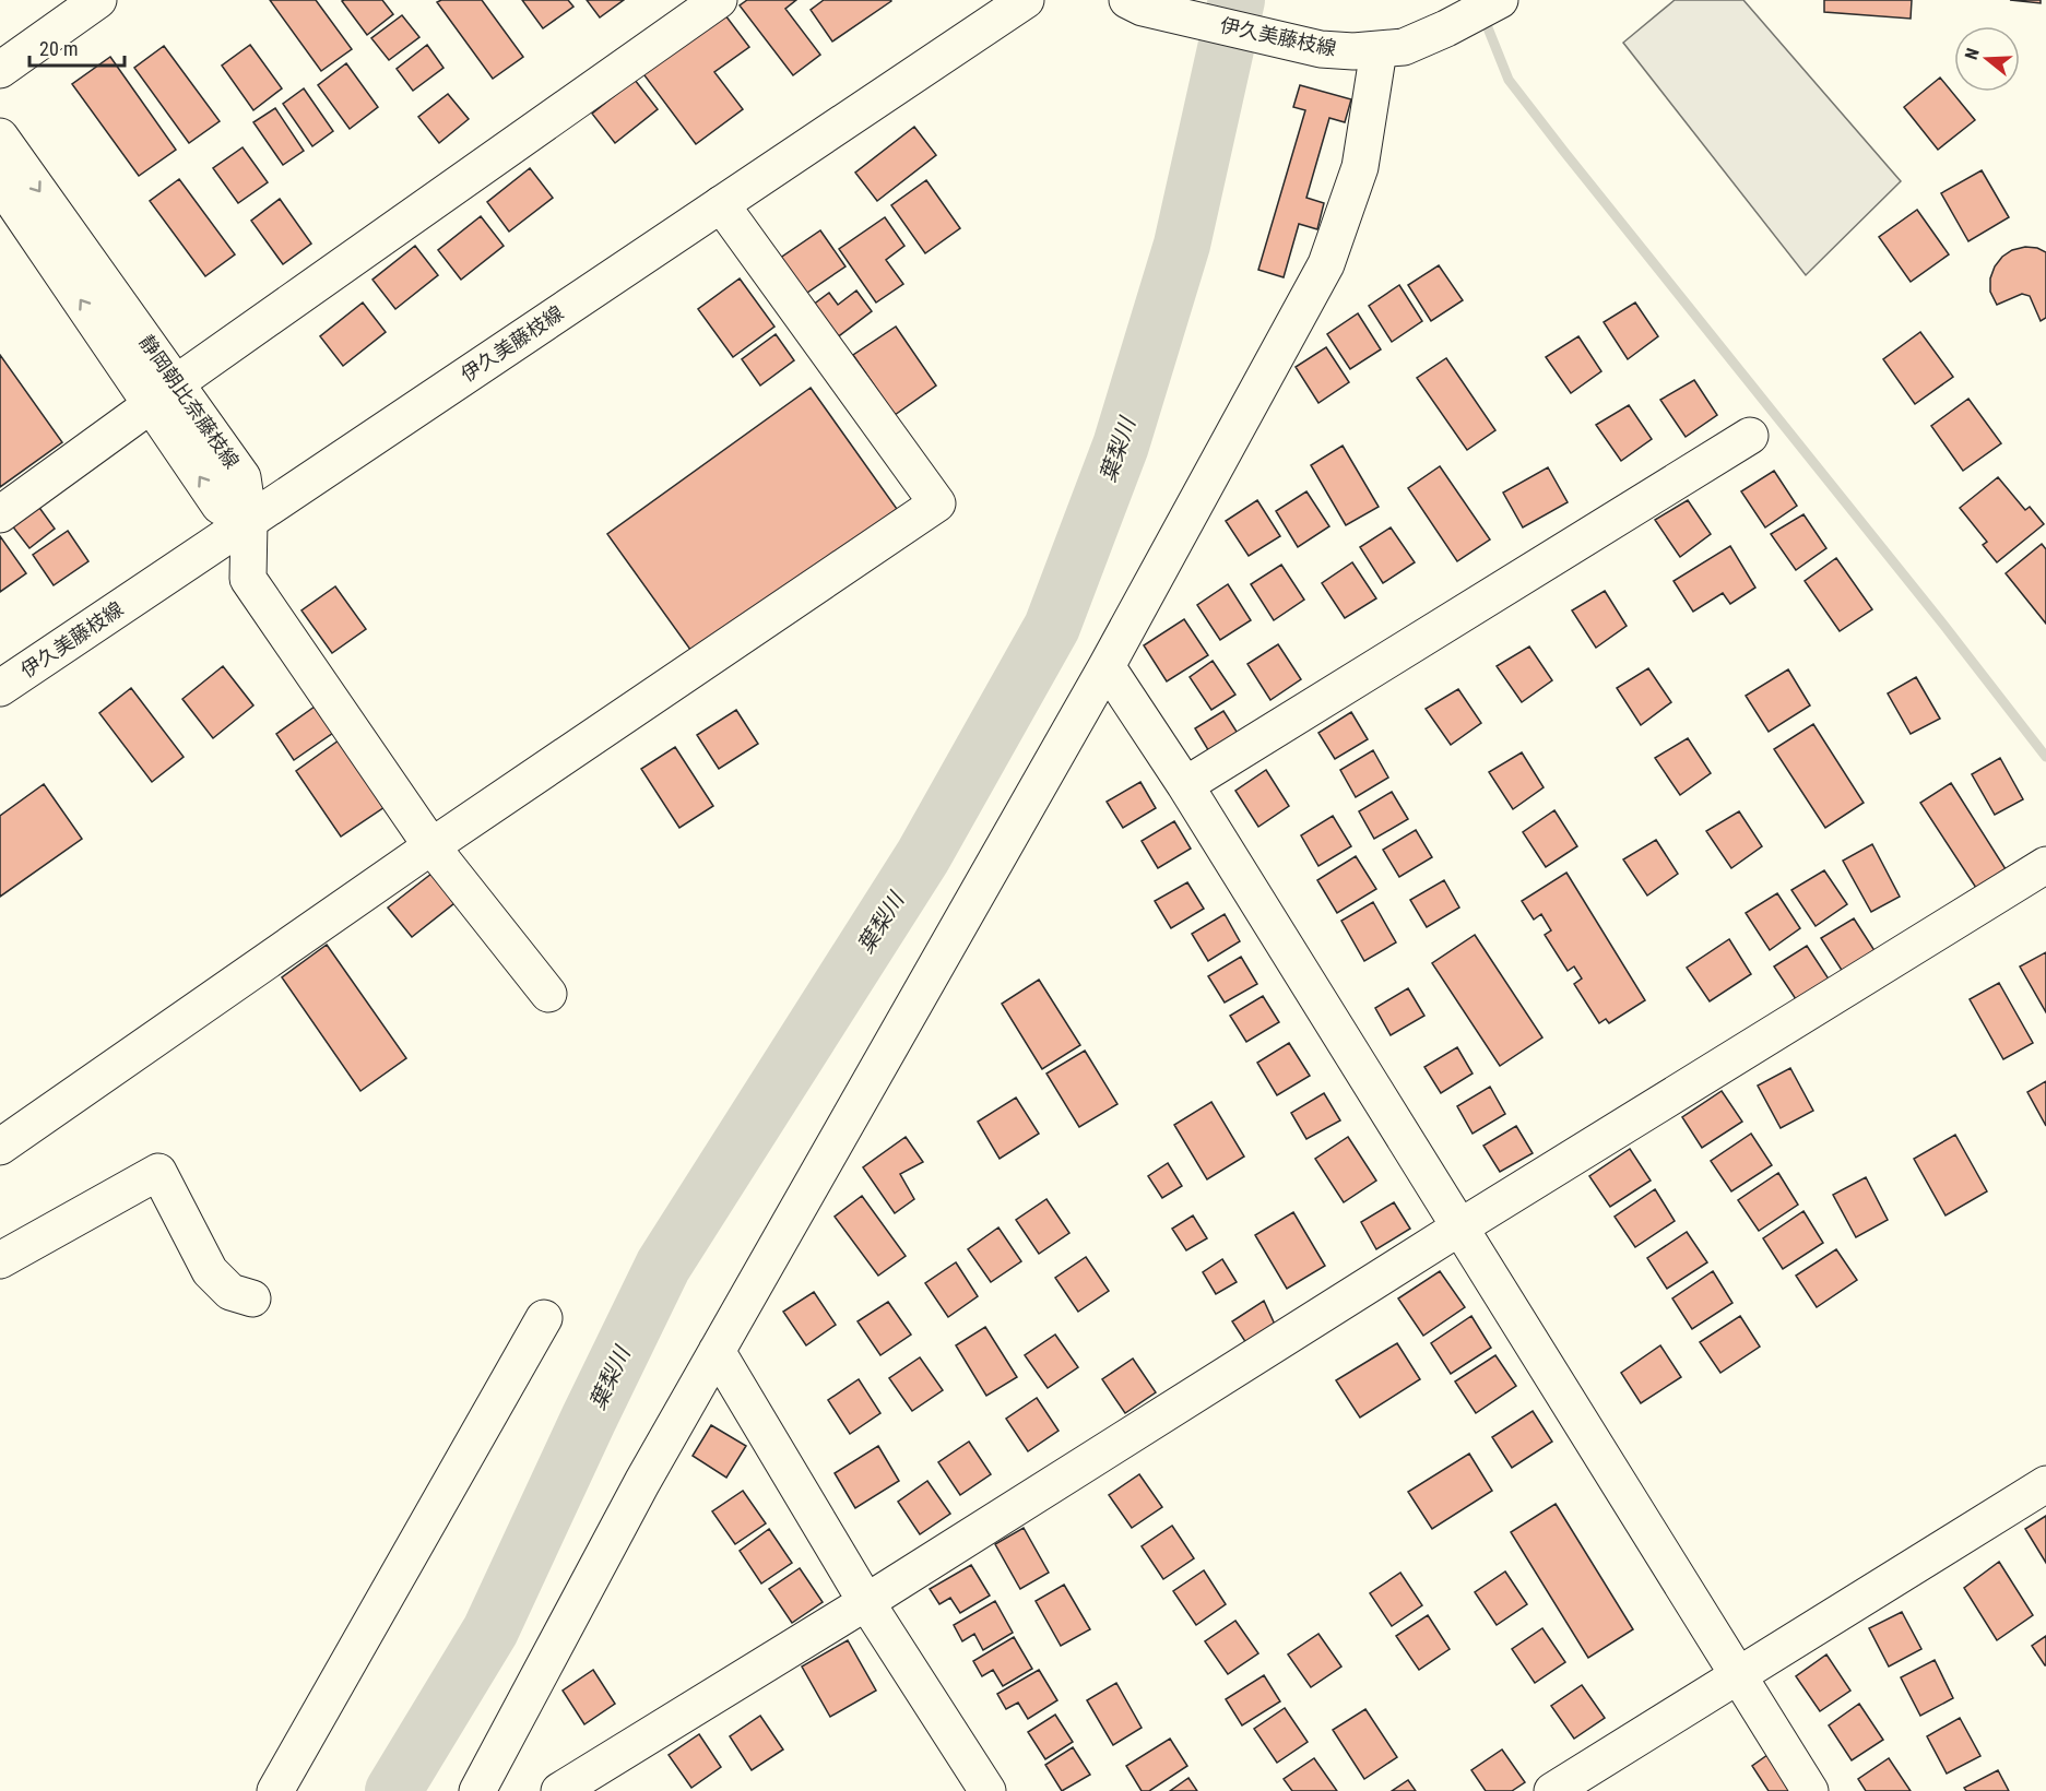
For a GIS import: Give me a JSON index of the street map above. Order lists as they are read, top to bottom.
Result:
{
  "streets": {
    "street": ["伊久美藤枝線", "静岡朝比奈藤枝線"]
  },
  "crossings": [
    ["伊久美藤枝線", "静岡朝比奈藤枝線"]
  ],
  "water": ["葉梨川"],
  "scale_bar": "20 m",
  "north": "left"
}
